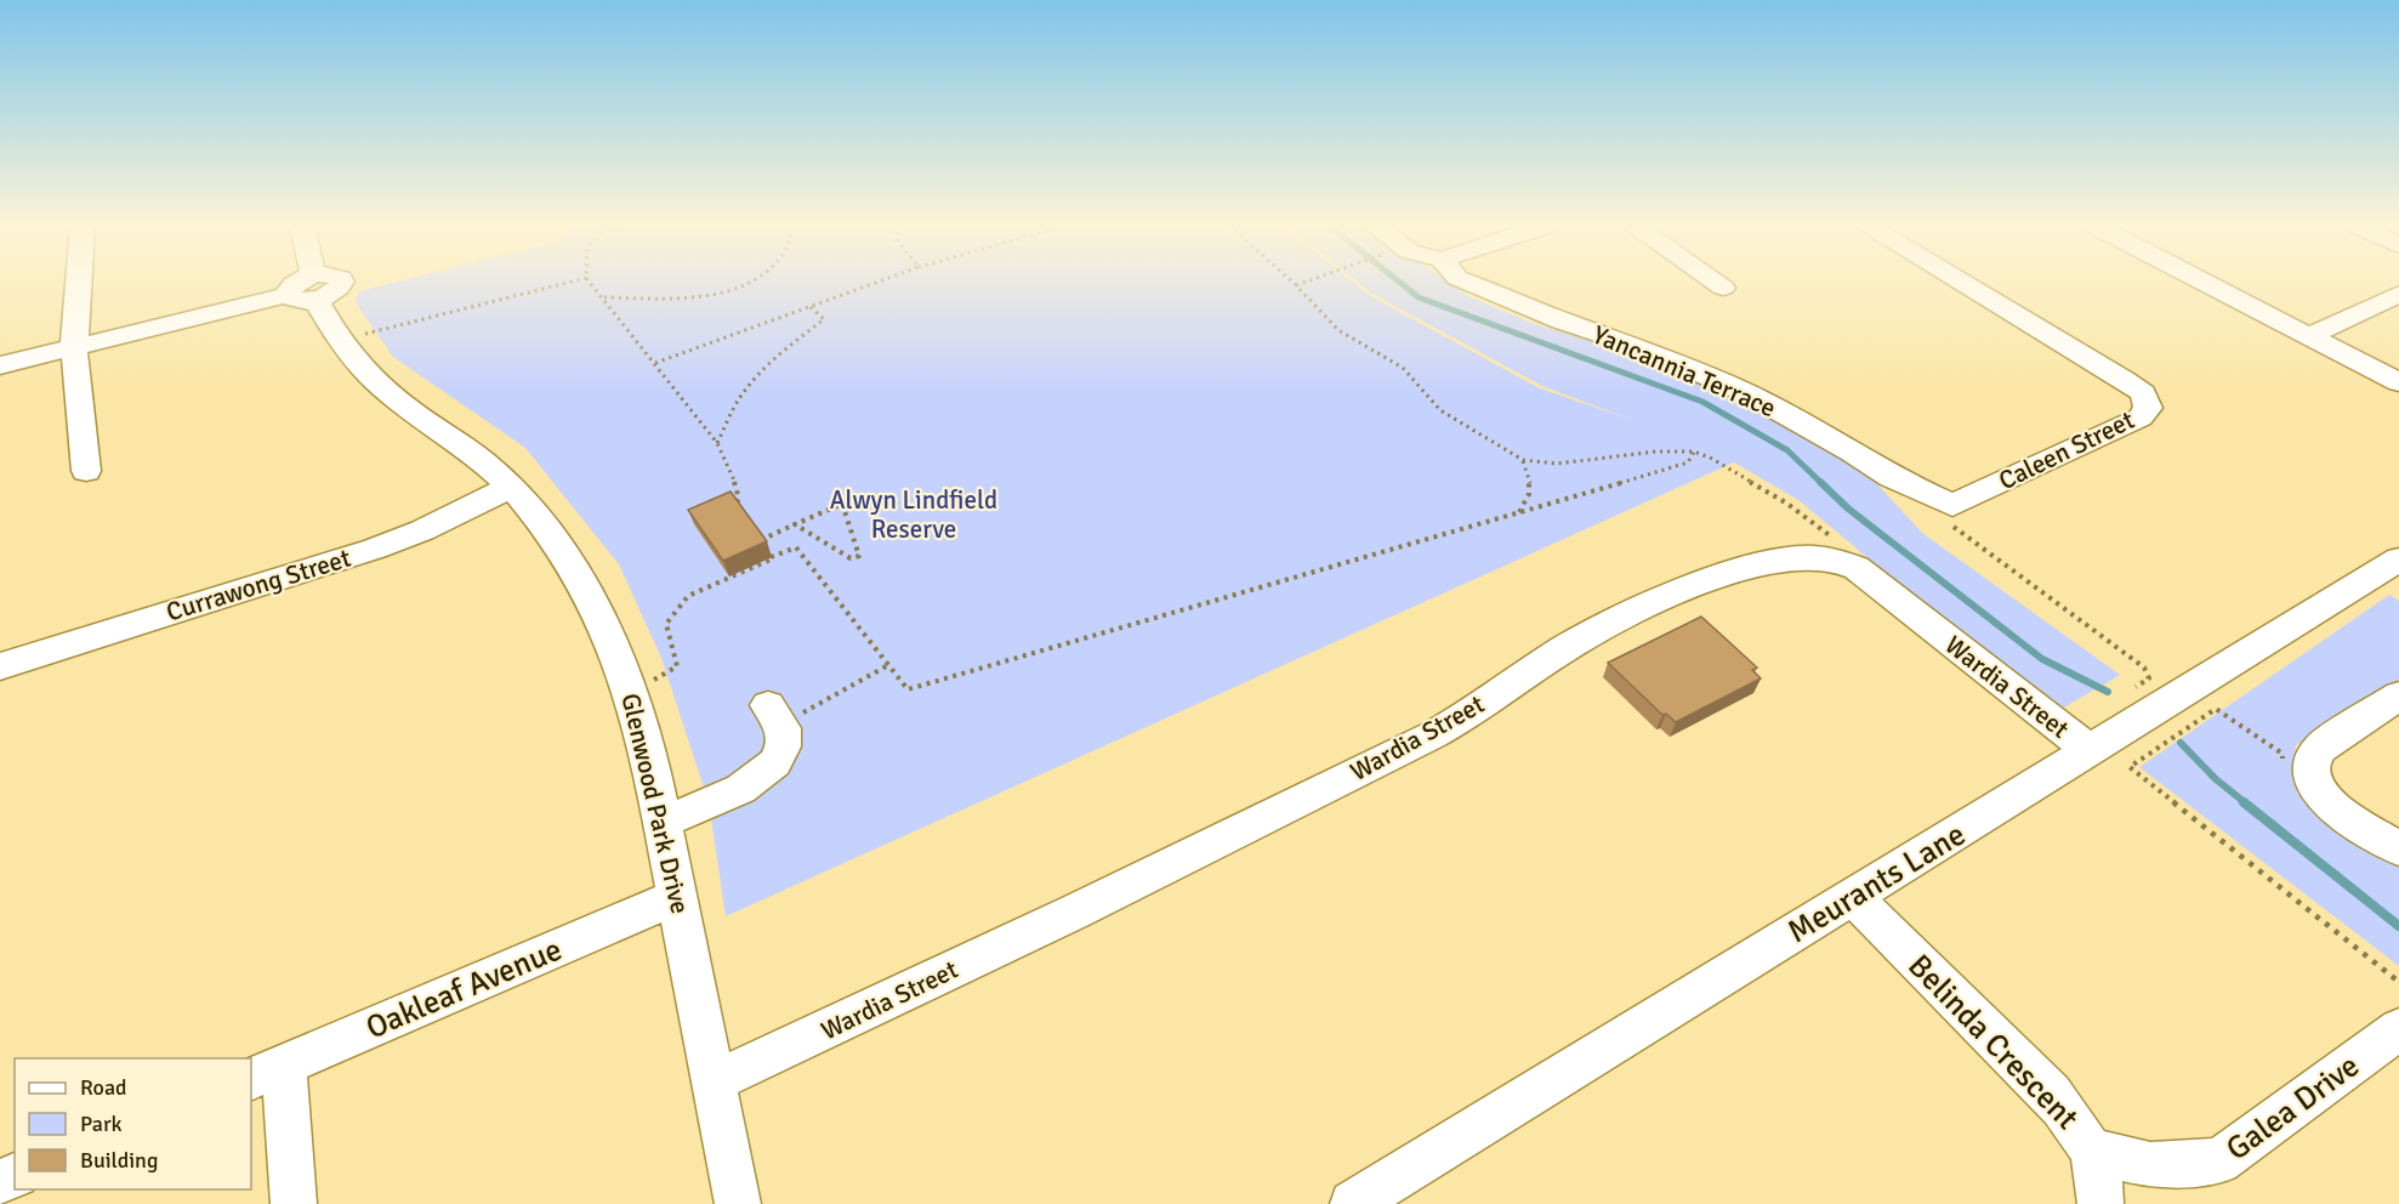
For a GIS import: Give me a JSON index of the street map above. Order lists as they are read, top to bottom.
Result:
{
  "streets": {
    "street": [
      "Yancannia Terrace",
      "Caleen Street",
      "Currawong Street",
      "Wardia Street",
      "Glenwood Park Drive",
      "Meurants Lane",
      "Oakleaf Avenue",
      "Belinda Crescent",
      "Galea Drive"
    ]
  },
  "crossings": [
    ["Yancannia Terrace", "Caleen Street"],
    ["Currawong Street", "Glenwood Park Drive"],
    ["Wardia Street", "Glenwood Park Drive"],
    ["Wardia Street", "Meurants Lane"],
    ["Glenwood Park Drive", "Oakleaf Avenue"],
    ["Meurants Lane", "Belinda Crescent"],
    ["Belinda Crescent", "Galea Drive"]
  ],
  "parks": ["Alwyn Lindfield Reserve"],
  "legend": ["Road", "Park", "Building"]
}
